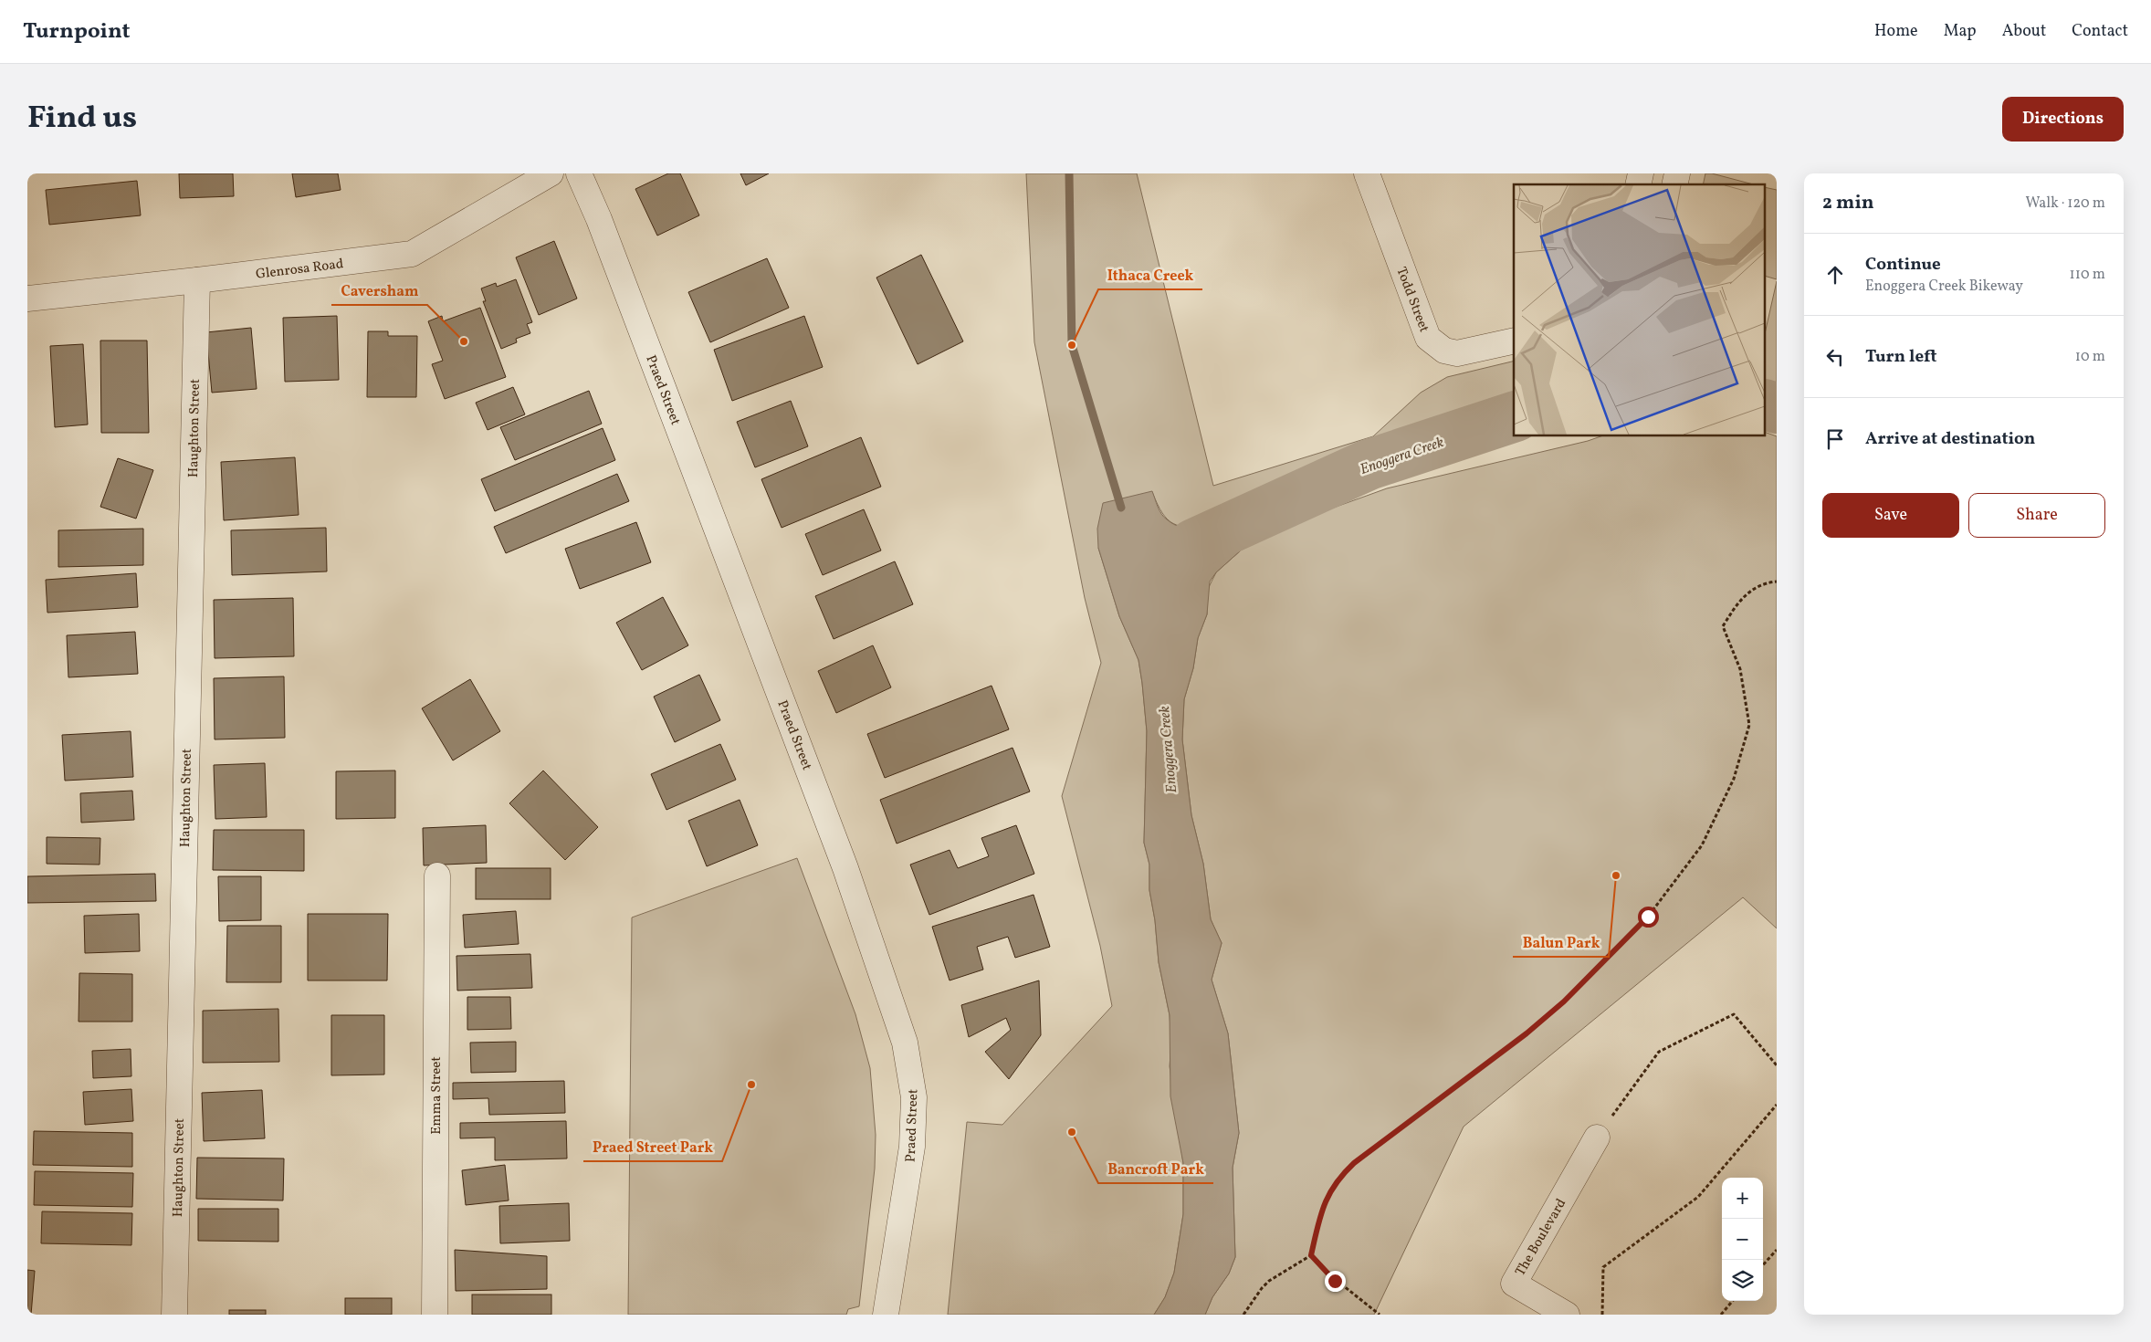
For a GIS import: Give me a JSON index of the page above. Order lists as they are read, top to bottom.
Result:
{
  "streets": {
    "street": [
      "Glenrosa Road",
      "Todd Street",
      "Praed Street",
      "Haughton Street",
      "Emma Street",
      "The Boulevard"
    ]
  },
  "crossings": [
    ["Glenrosa Road", "Haughton Street"]
  ],
  "water": ["Enoggera Creek"],
  "places": [
    "Caversham",
    "Ithaca Creek",
    "Balun Park",
    "Praed Street Park",
    "Bancroft Park"
  ],
  "page": {
    "header": "Turnpoint",
    "nav": [
      "Home",
      "Map",
      "About",
      "Contact"
    ],
    "title": "Find us",
    "buttons": [
      "Directions",
      ["Save", "Share"]
    ],
    "heading": ["2 min", "Walk · 120 m"],
    "list": [
      ["Continue", "Enoggera Creek Bikeway", "110 m"],
      ["Turn left", "10 m"],
      "Arrive at destination"
    ],
    "map_buttons": ["+", "−"]
  }
}
